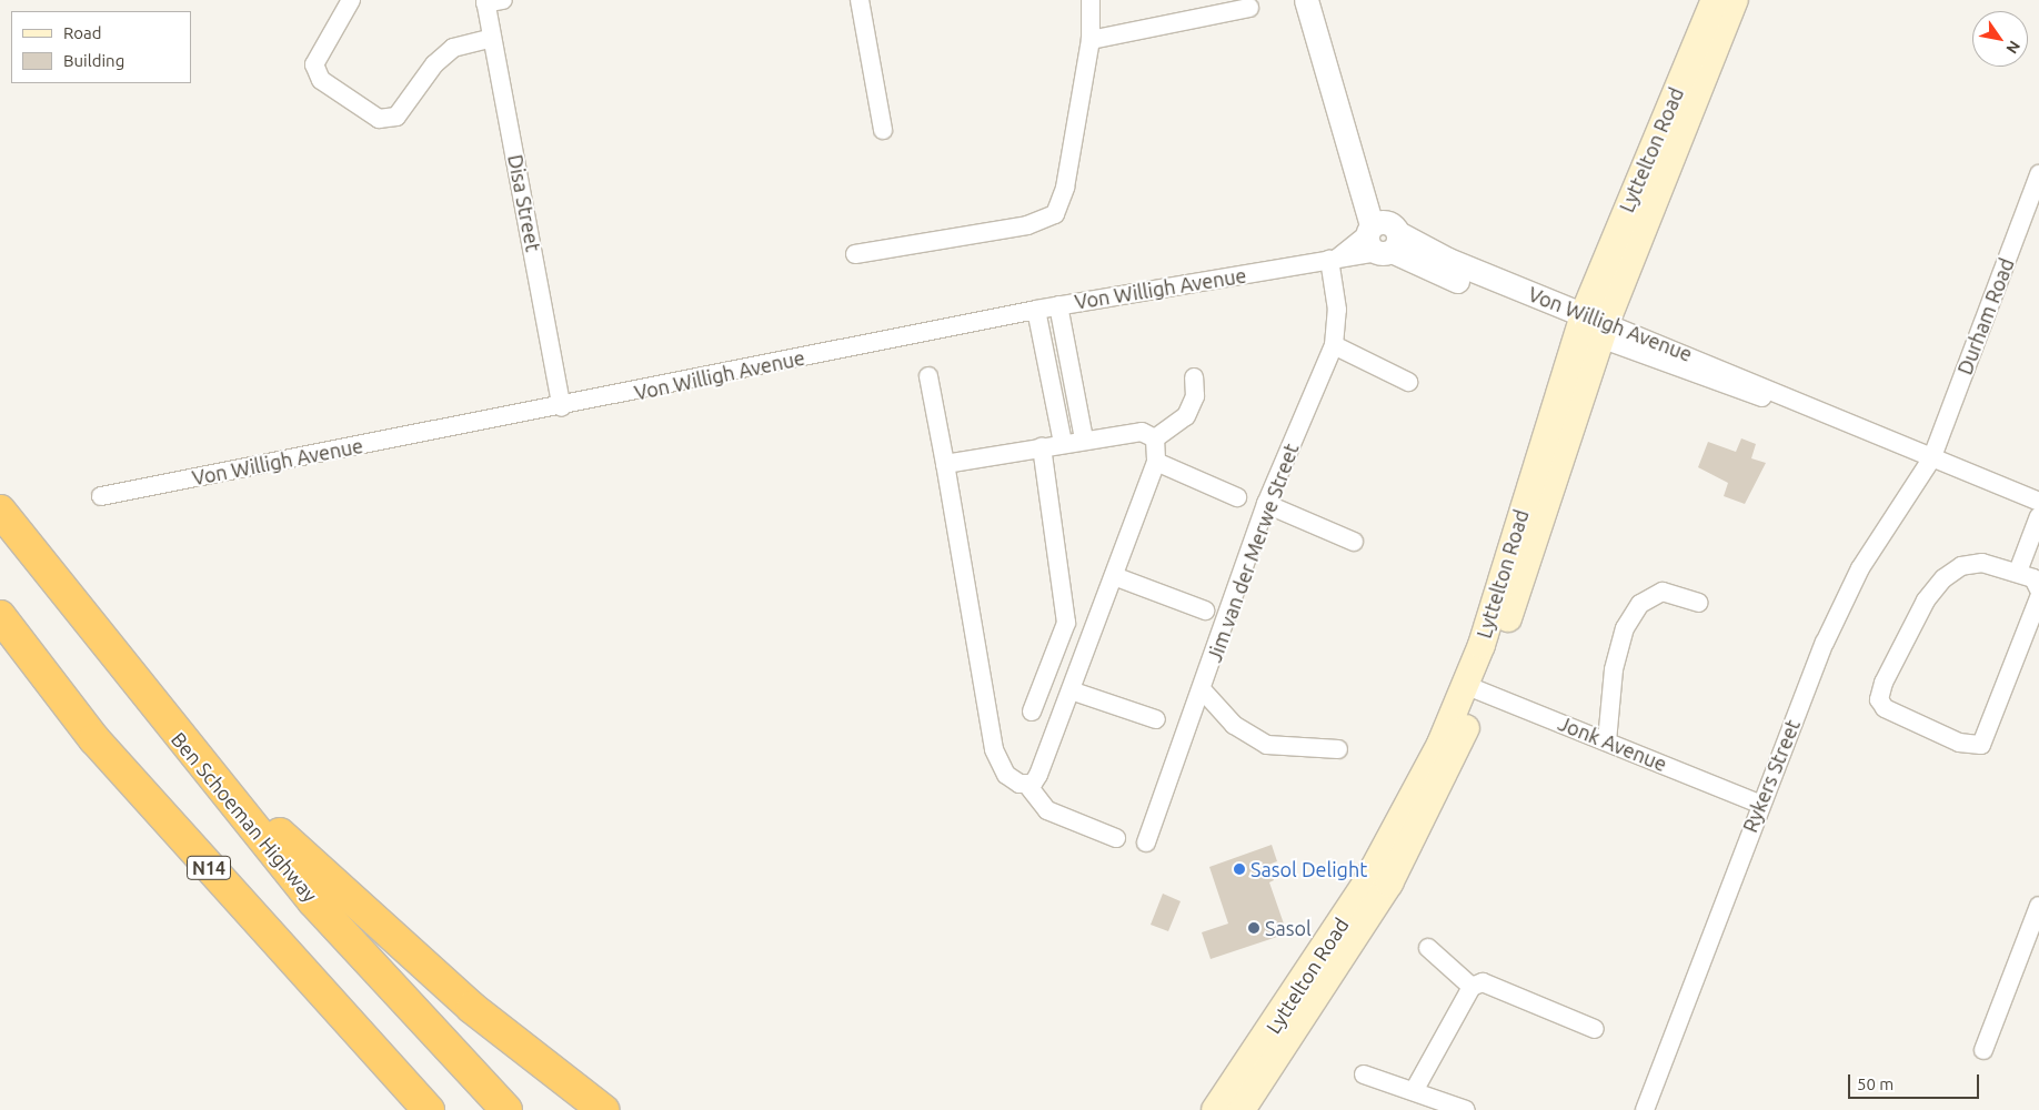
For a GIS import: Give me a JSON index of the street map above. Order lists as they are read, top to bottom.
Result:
{
  "streets": {
    "highway": ["Ben Schoeman Highway", "N14"],
    "main road": ["Lyttelton Road"],
    "street": [
      "Disa Street",
      "Von Willigh Avenue",
      "Durham Road",
      "Jim van der Merwe Street",
      "Jonk Avenue",
      "Rykers Street"
    ]
  },
  "crossings": [
    ["Lyttelton Road", "Von Willigh Avenue"],
    ["Lyttelton Road", "Jonk Avenue"],
    ["Disa Street", "Von Willigh Avenue"],
    ["Von Willigh Avenue", "Durham Road"],
    ["Von Willigh Avenue", "Jim van der Merwe Street"],
    ["Von Willigh Avenue", "Rykers Street"],
    ["Durham Road", "Rykers Street"],
    ["Jonk Avenue", "Rykers Street"]
  ],
  "places": ["Sasol Delight", "Sasol"],
  "legend": ["Road", "Building"],
  "scale_bar": "50 m",
  "north": "bottom right"
}
